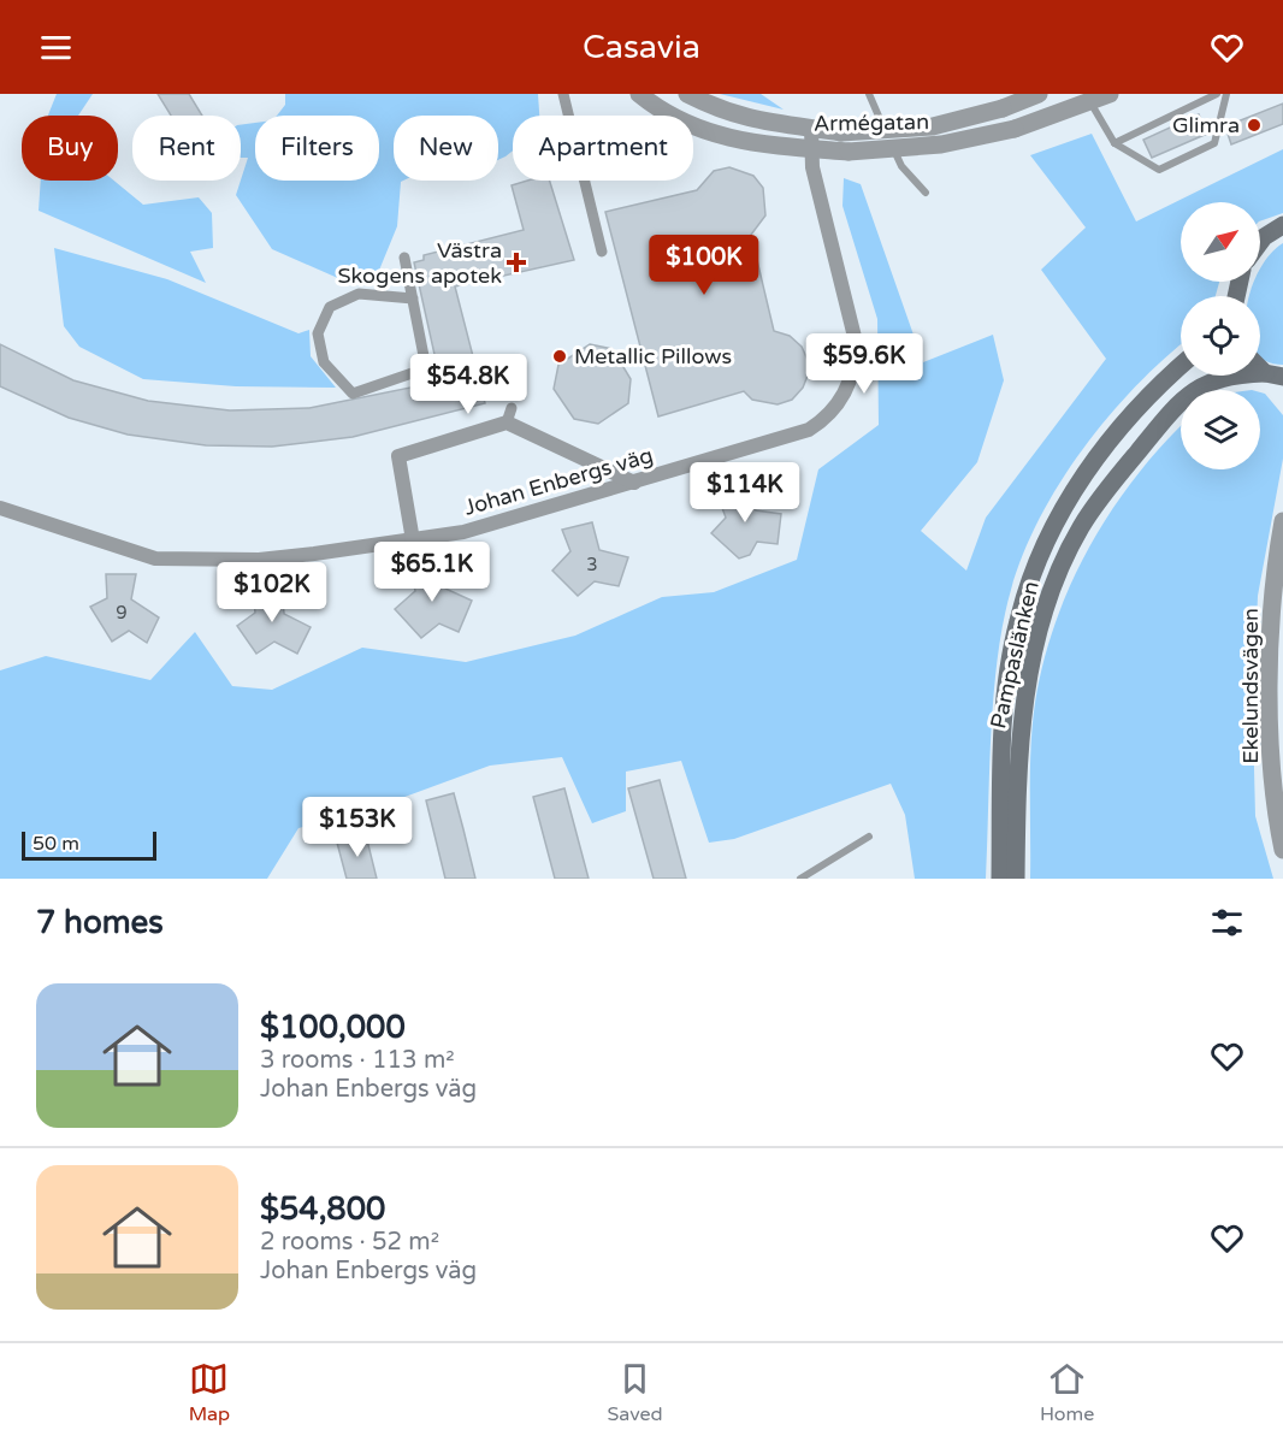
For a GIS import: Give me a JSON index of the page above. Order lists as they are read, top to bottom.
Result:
{
  "streets": {
    "main road": ["Pampaslänken"],
    "street": ["Armégatan", "Johan Enbergs väg", "Ekelundsvägen"]
  },
  "crossings": [
    ["Armégatan", "Johan Enbergs väg"]
  ],
  "places": {
    "other": ["Glimra", "Metallic Pillows"],
    "health": ["Västra Skogens apotek"]
  },
  "house_numbers": ["3", "9"],
  "scale_bar": "50 m",
  "north": "top right",
  "page": {
    "header": "Casavia",
    "chip": [
      "Buy",
      "Rent",
      "Filters",
      "New",
      "Apartment"
    ],
    "price": [
      "$100K",
      "$59.6K",
      "$54.8K",
      "$114K",
      "$65.1K",
      "$102K",
      "$153K"
    ],
    "scale": "50 m",
    "heading": "7 homes",
    "list": [
      {
        "name": "$100,000",
        "note": "3 rooms · 113 m² · Johan Enbergs väg"
      },
      {
        "name": "$54,800",
        "note": "2 rooms · 52 m² · Johan Enbergs väg"
      }
    ],
    "tabs": ["Map", "Saved", "Home"]
  }
}
